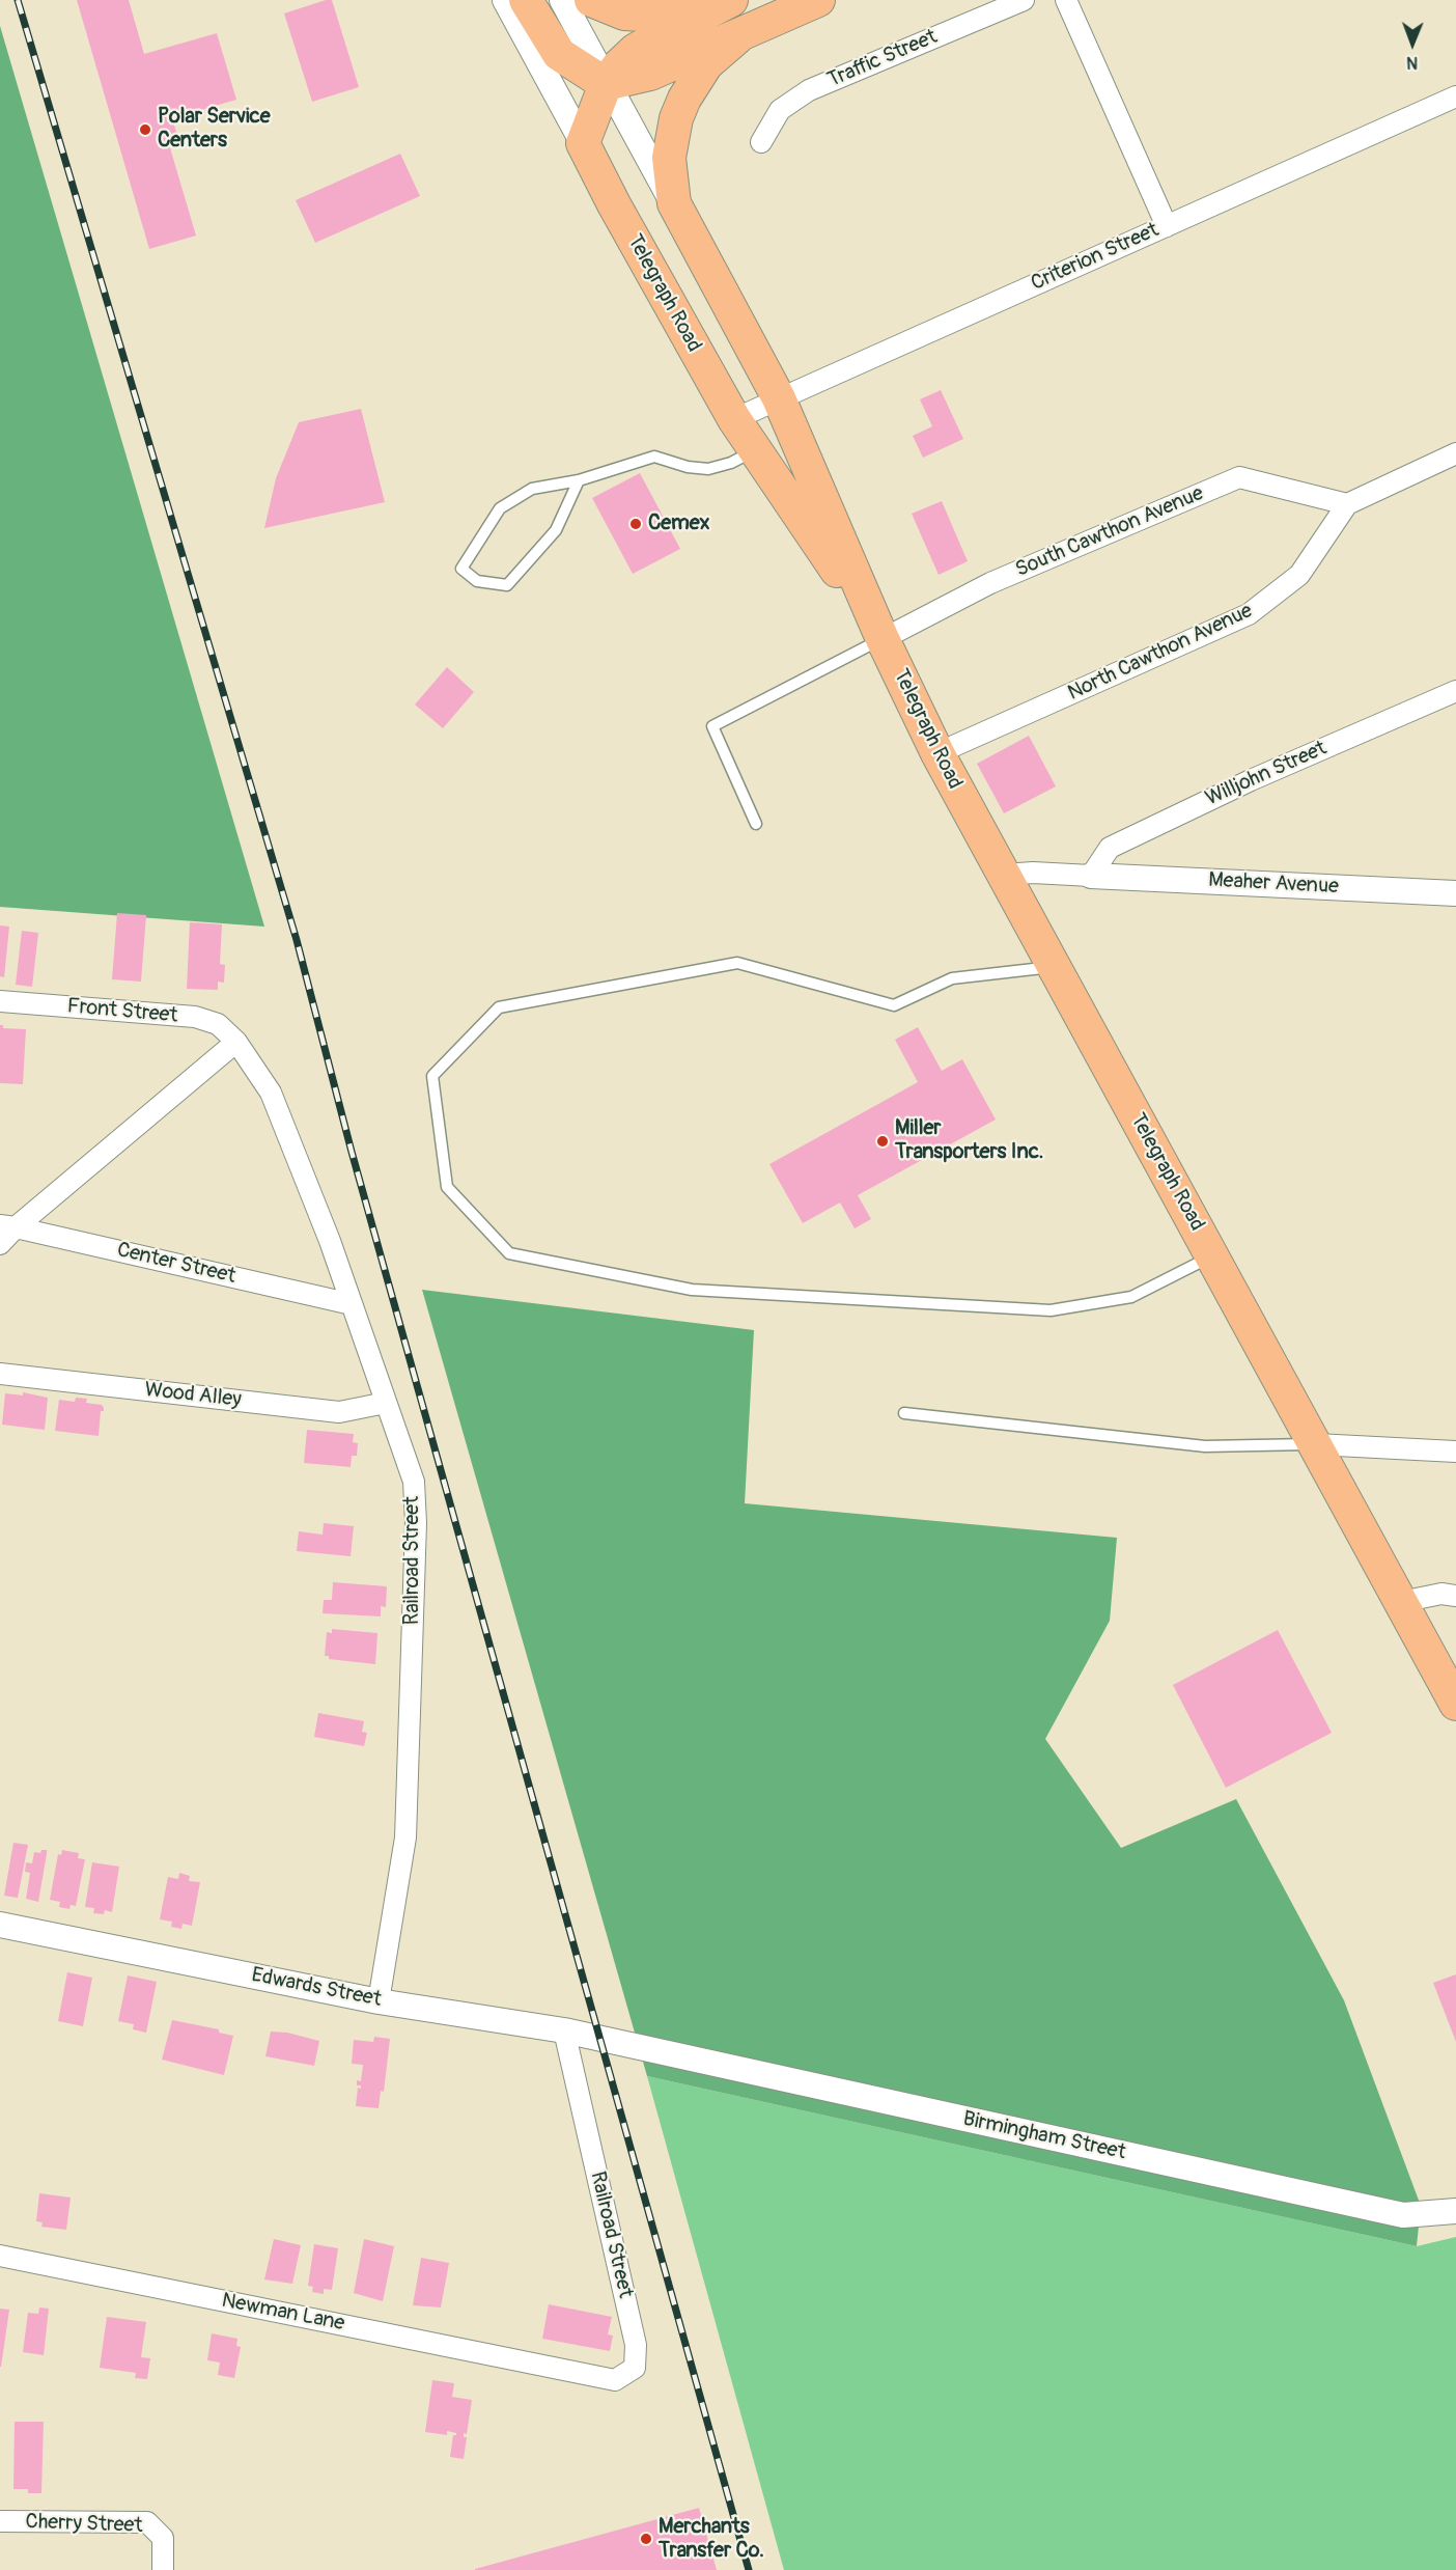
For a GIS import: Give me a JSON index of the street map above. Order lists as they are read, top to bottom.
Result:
{
  "streets": {
    "main road": ["Telegraph Road"],
    "street": [
      "Traffic Street",
      "Criterion Street",
      "South Cawthon Avenue",
      "North Cawthon Avenue",
      "Willjohn Street",
      "Meaher Avenue",
      "Front Street",
      "Center Street",
      "Wood Alley",
      "Railroad Street",
      "Edwards Street",
      "Birmingham Street",
      "Newman Lane",
      "Cherry Street"
    ]
  },
  "crossings": [
    ["Criterion Street", "Telegraph Road"],
    ["Telegraph Road", "South Cawthon Avenue"],
    ["Telegraph Road", "North Cawthon Avenue"],
    ["South Cawthon Avenue", "North Cawthon Avenue"],
    ["Willjohn Street", "Meaher Avenue"],
    ["Front Street", "Railroad Street"],
    ["Center Street", "Railroad Street"],
    ["Wood Alley", "Railroad Street"],
    ["Railroad Street", "Edwards Street"],
    ["Railroad Street", "Newman Lane"],
    ["Edwards Street", "Birmingham Street"]
  ],
  "places": [
    "Polar Service Centers",
    "Cemex",
    "Miller Transporters Inc.",
    "Merchants Transfer Co."
  ],
  "north": "bottom"
}
